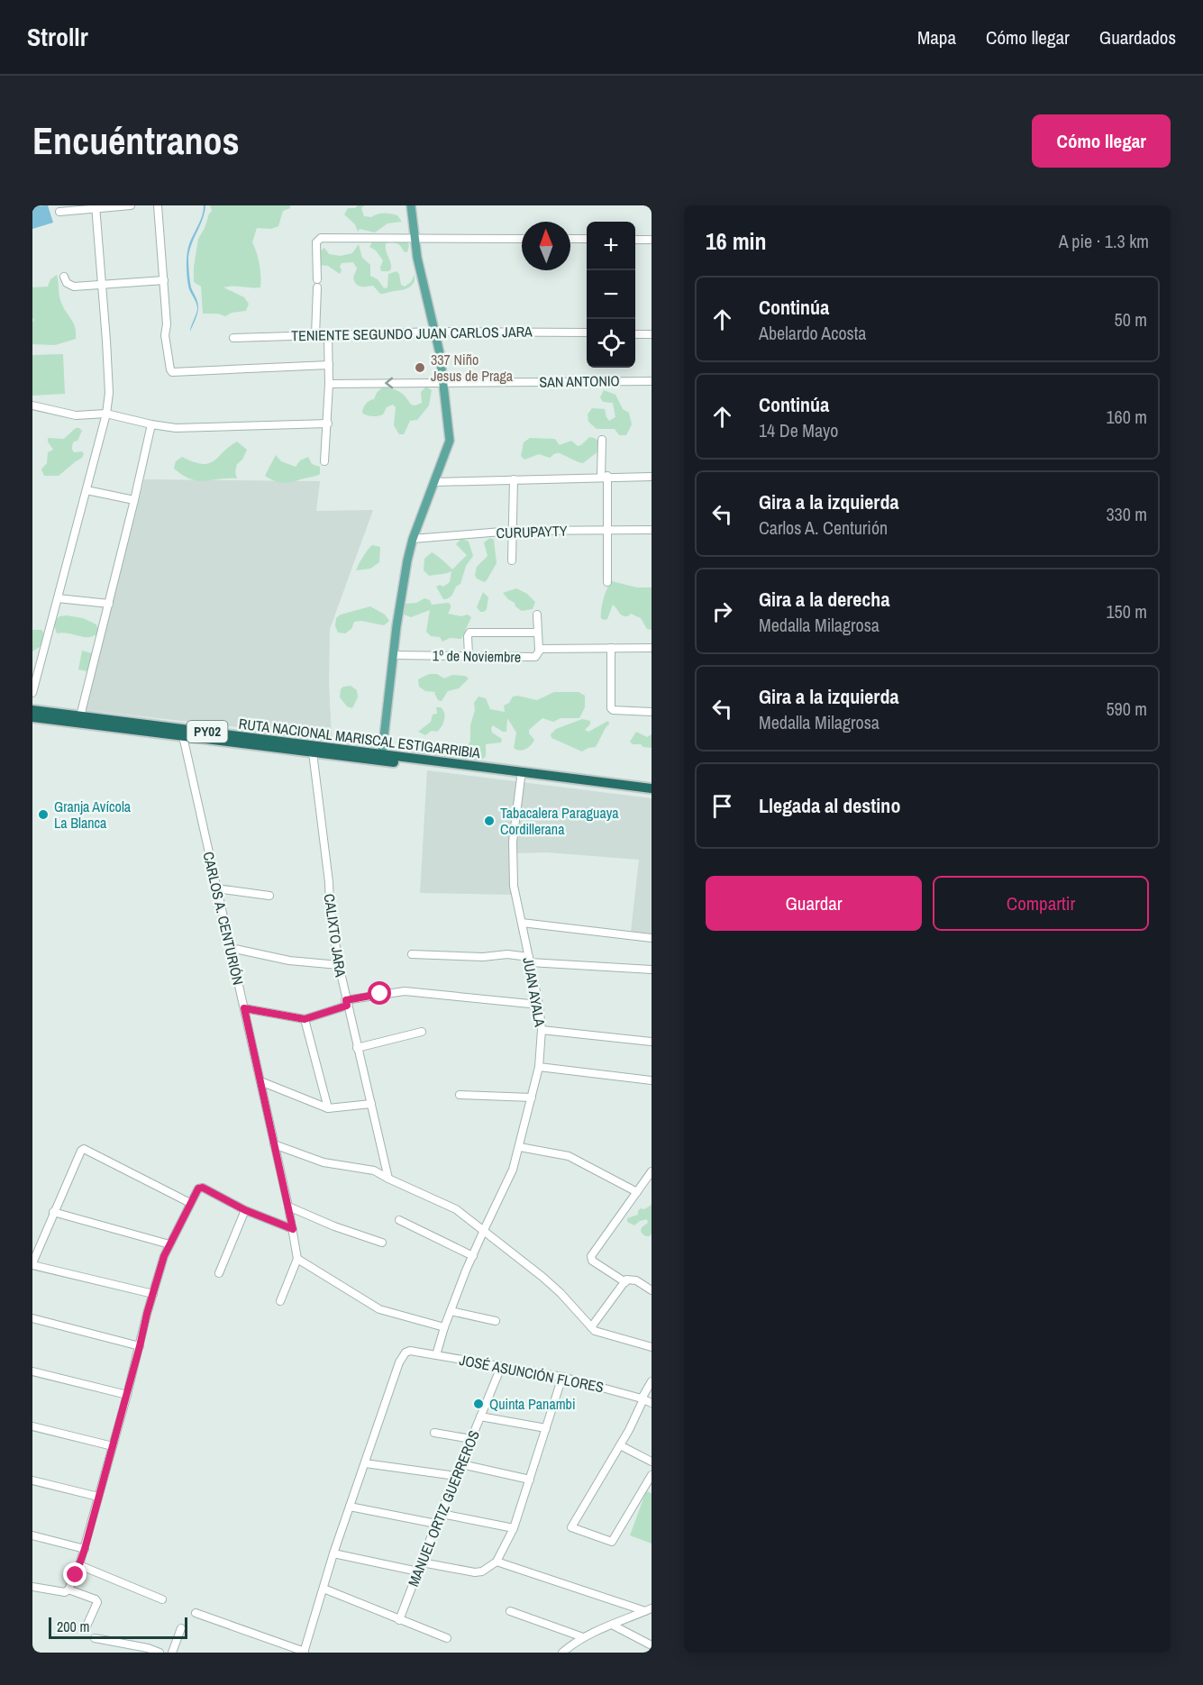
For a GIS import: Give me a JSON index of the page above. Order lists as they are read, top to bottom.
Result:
{
  "streets": {
    "highway": ["PY02", "RUTA NACIONAL MARISCAL ESTIGARRIBIA"],
    "street": [
      "TENIENTE SEGUNDO JUAN CARLOS JARA",
      "SAN ANTONIO",
      "CURUPAYTY",
      "1º de Noviembre",
      "CARLOS A. CENTURIÓN",
      "CALIXTO JARA",
      "JUAN AYALA",
      "JOSÉ ASUNCIÓN FLORES",
      "MANUEL ORTIZ GUERREROS"
    ]
  },
  "crossings": [
    ["RUTA NACIONAL MARISCAL ESTIGARRIBIA", "CARLOS A. CENTURIÓN"],
    ["RUTA NACIONAL MARISCAL ESTIGARRIBIA", "CALIXTO JARA"],
    ["RUTA NACIONAL MARISCAL ESTIGARRIBIA", "JUAN AYALA"],
    ["JUAN AYALA", "JOSÉ ASUNCIÓN FLORES"],
    ["JOSÉ ASUNCIÓN FLORES", "MANUEL ORTIZ GUERREROS"]
  ],
  "one_way": ["SAN ANTONIO"],
  "places": [
    "337 Niño Jesus de Praga",
    "Granja Avícola La Blanca",
    "Tabacalera Paraguaya Cordillerana",
    "Quinta Panambi"
  ],
  "scale_bar": "200 m",
  "north": "top",
  "page": {
    "header": "Strollr",
    "nav": ["Mapa", "Cómo llegar", "Guardados"],
    "buttons": [
      "Cómo llegar",
      ["Guardar", "Compartir"]
    ],
    "title": "Encuéntranos",
    "heading": ["16 min", "A pie · 1.3 km"],
    "map_buttons": ["+", "−"],
    "list": [
      ["Continúa", "Abelardo Acosta", "50 m"],
      ["Continúa", "14 De Mayo", "160 m"],
      ["Gira a la izquierda", "Carlos A. Centurión", "330 m"],
      ["Gira a la derecha", "Medalla Milagrosa", "150 m"],
      ["Gira a la izquierda", "Medalla Milagrosa", "590 m"],
      "Llegada al destino"
    ],
    "scale": "200 m"
  }
}
